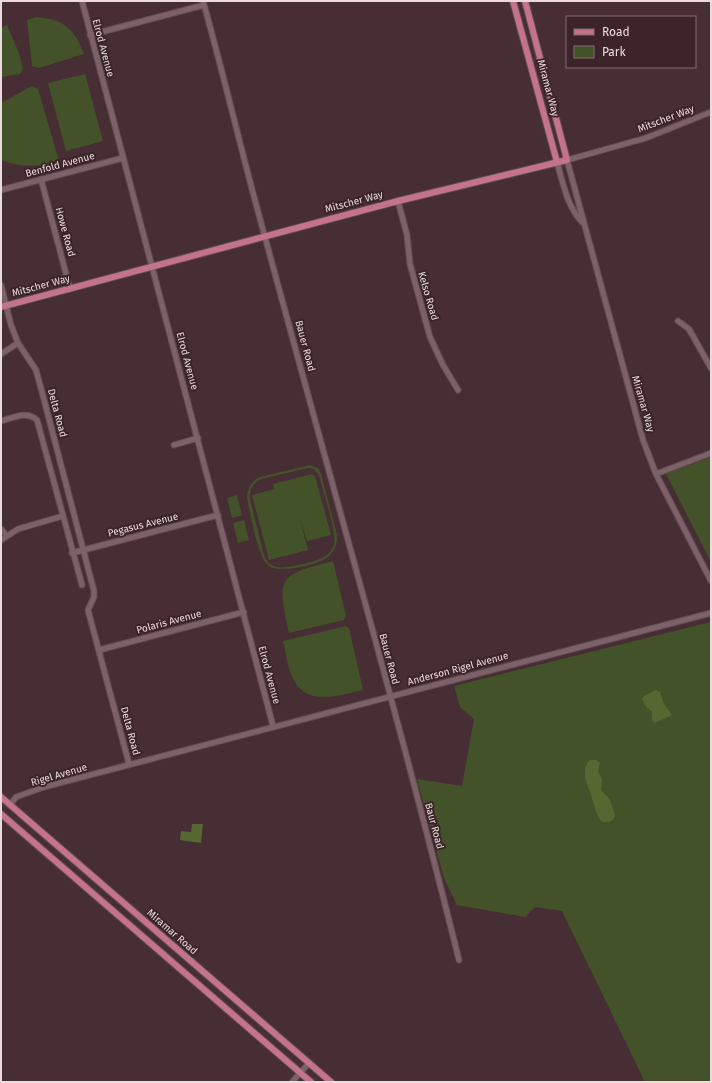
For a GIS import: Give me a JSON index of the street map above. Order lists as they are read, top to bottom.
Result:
{
  "streets": {
    "main road": ["Miramar Way", "Mitscher Way", "Miramar Road"],
    "street": [
      "Elrod Avenue",
      "Benfold Avenue",
      "Howe Road",
      "Kelso Road",
      "Bauer Road",
      "Delta Road",
      "Pegasus Avenue",
      "Polaris Avenue",
      "Anderson Rigel Avenue",
      "Rigel Avenue",
      "Baur Road"
    ]
  },
  "crossings": [
    ["Elrod Avenue", "Mitscher Way"],
    ["Elrod Avenue", "Benfold Avenue"],
    ["Elrod Avenue", "Pegasus Avenue"],
    ["Elrod Avenue", "Polaris Avenue"],
    ["Elrod Avenue", "Anderson Rigel Avenue"],
    ["Miramar Way", "Mitscher Way"],
    ["Mitscher Way", "Howe Road"],
    ["Mitscher Way", "Kelso Road"],
    ["Mitscher Way", "Bauer Road"],
    ["Mitscher Way", "Delta Road"],
    ["Benfold Avenue", "Howe Road"],
    ["Bauer Road", "Anderson Rigel Avenue"],
    ["Bauer Road", "Baur Road"],
    ["Delta Road", "Pegasus Avenue"],
    ["Delta Road", "Polaris Avenue"],
    ["Delta Road", "Anderson Rigel Avenue"],
    ["Anderson Rigel Avenue", "Rigel Avenue"],
    ["Anderson Rigel Avenue", "Baur Road"],
    ["Rigel Avenue", "Miramar Road"]
  ],
  "legend": ["Road", "Park"]
}
